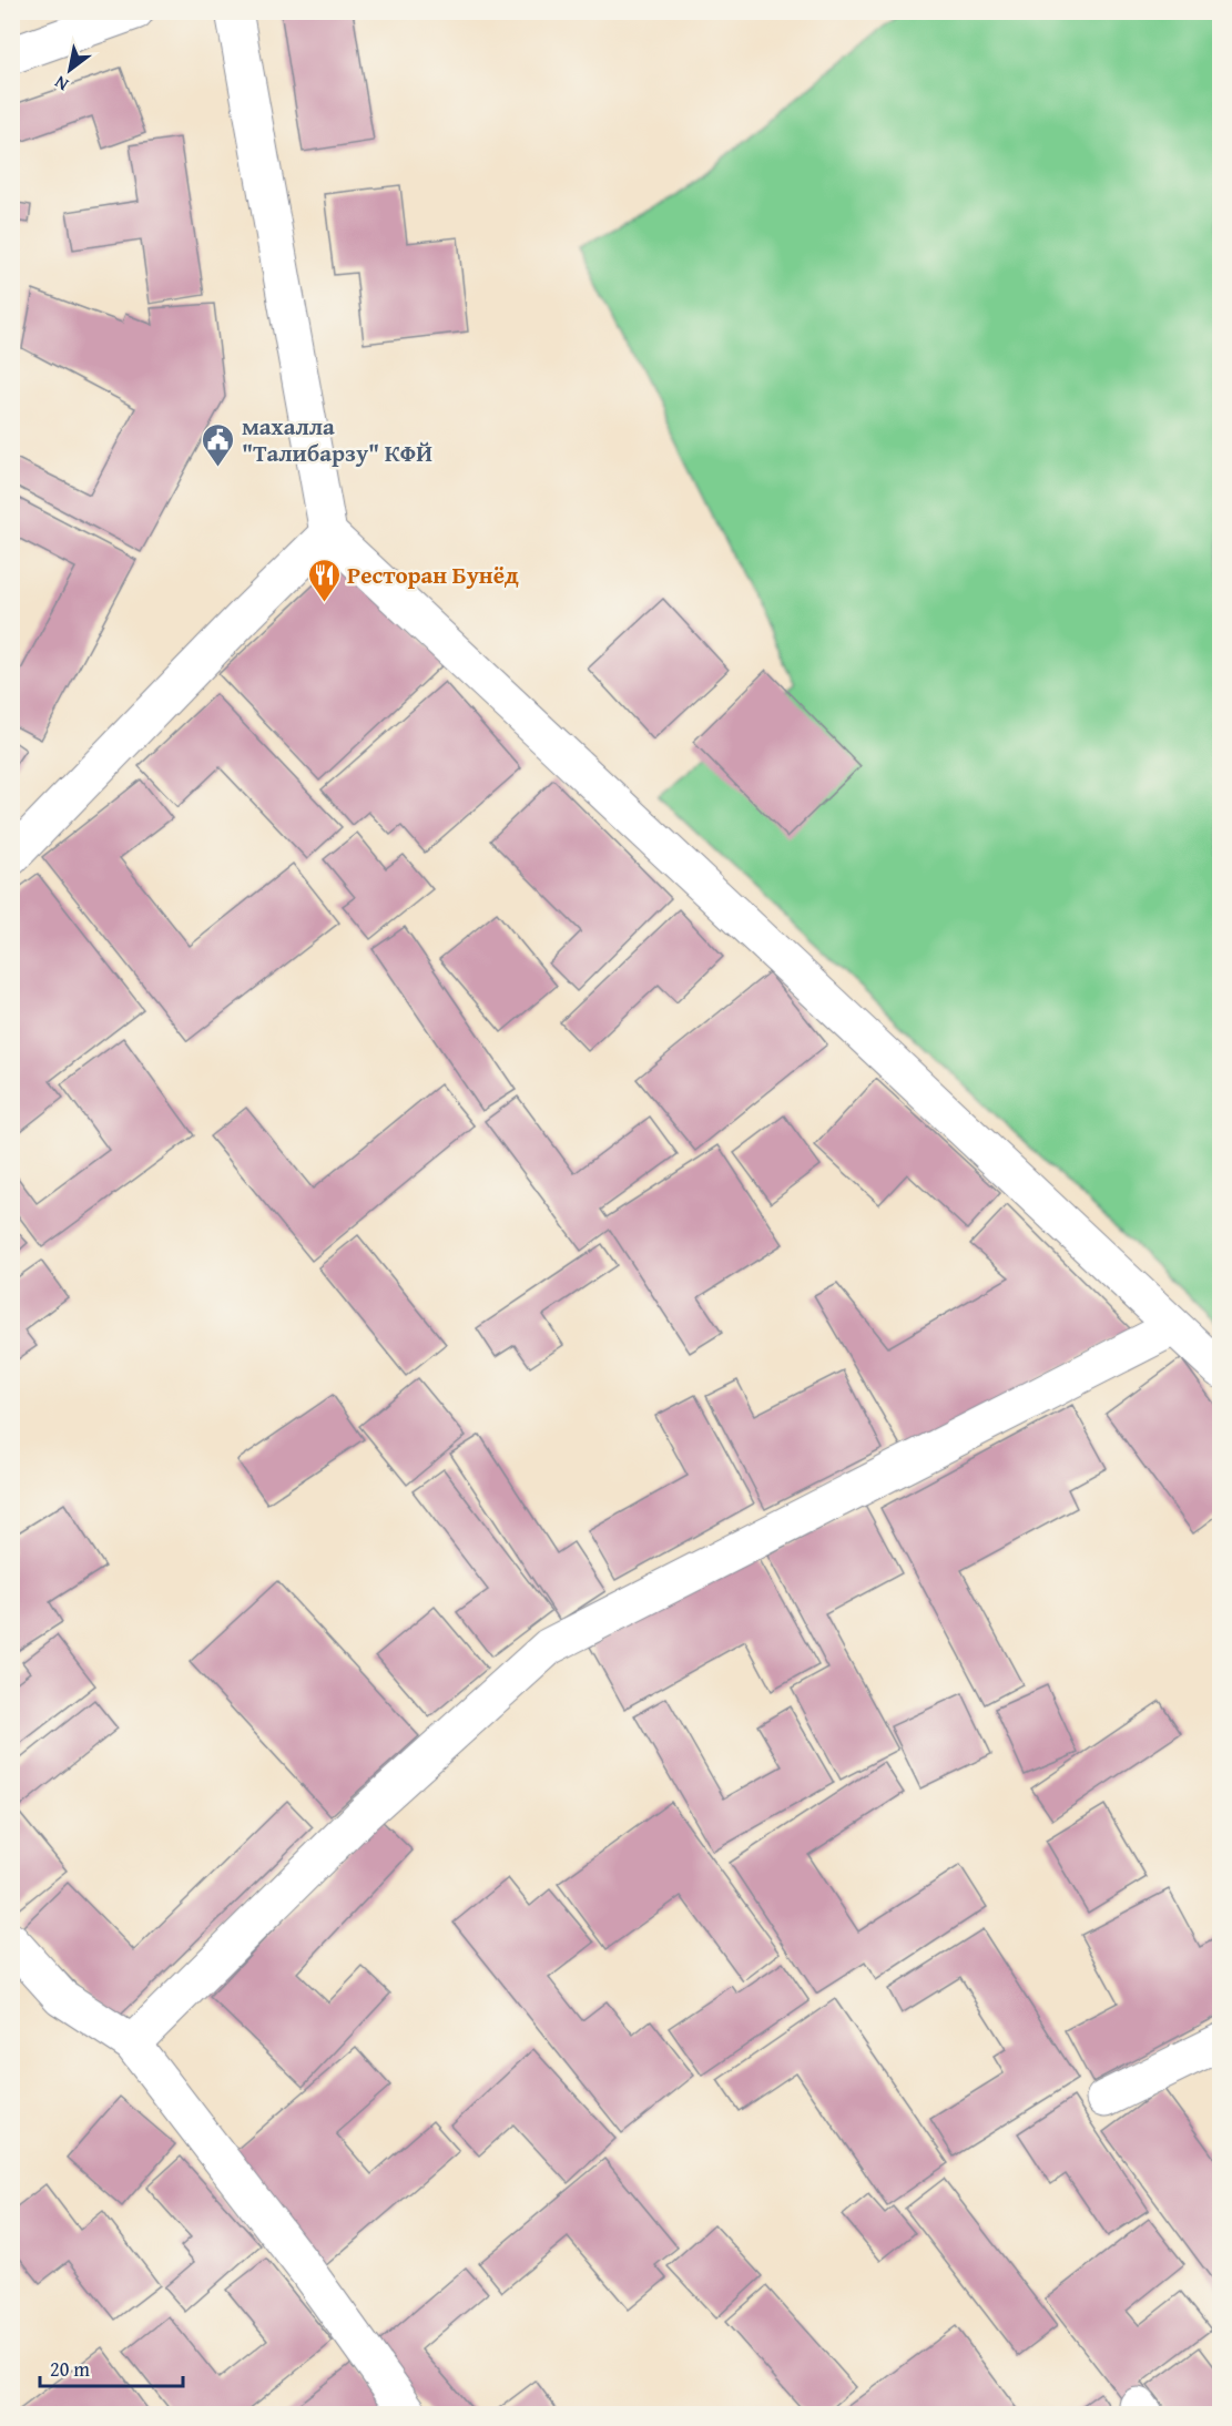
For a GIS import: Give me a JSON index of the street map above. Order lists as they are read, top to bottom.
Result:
{
  "places": {
    "public building": ["махалла \"Талибарзу\" КФЙ"],
    "restaurant": ["Ресторан Бунёд"]
  },
  "scale_bar": "20 m",
  "north": "bottom left"
}
